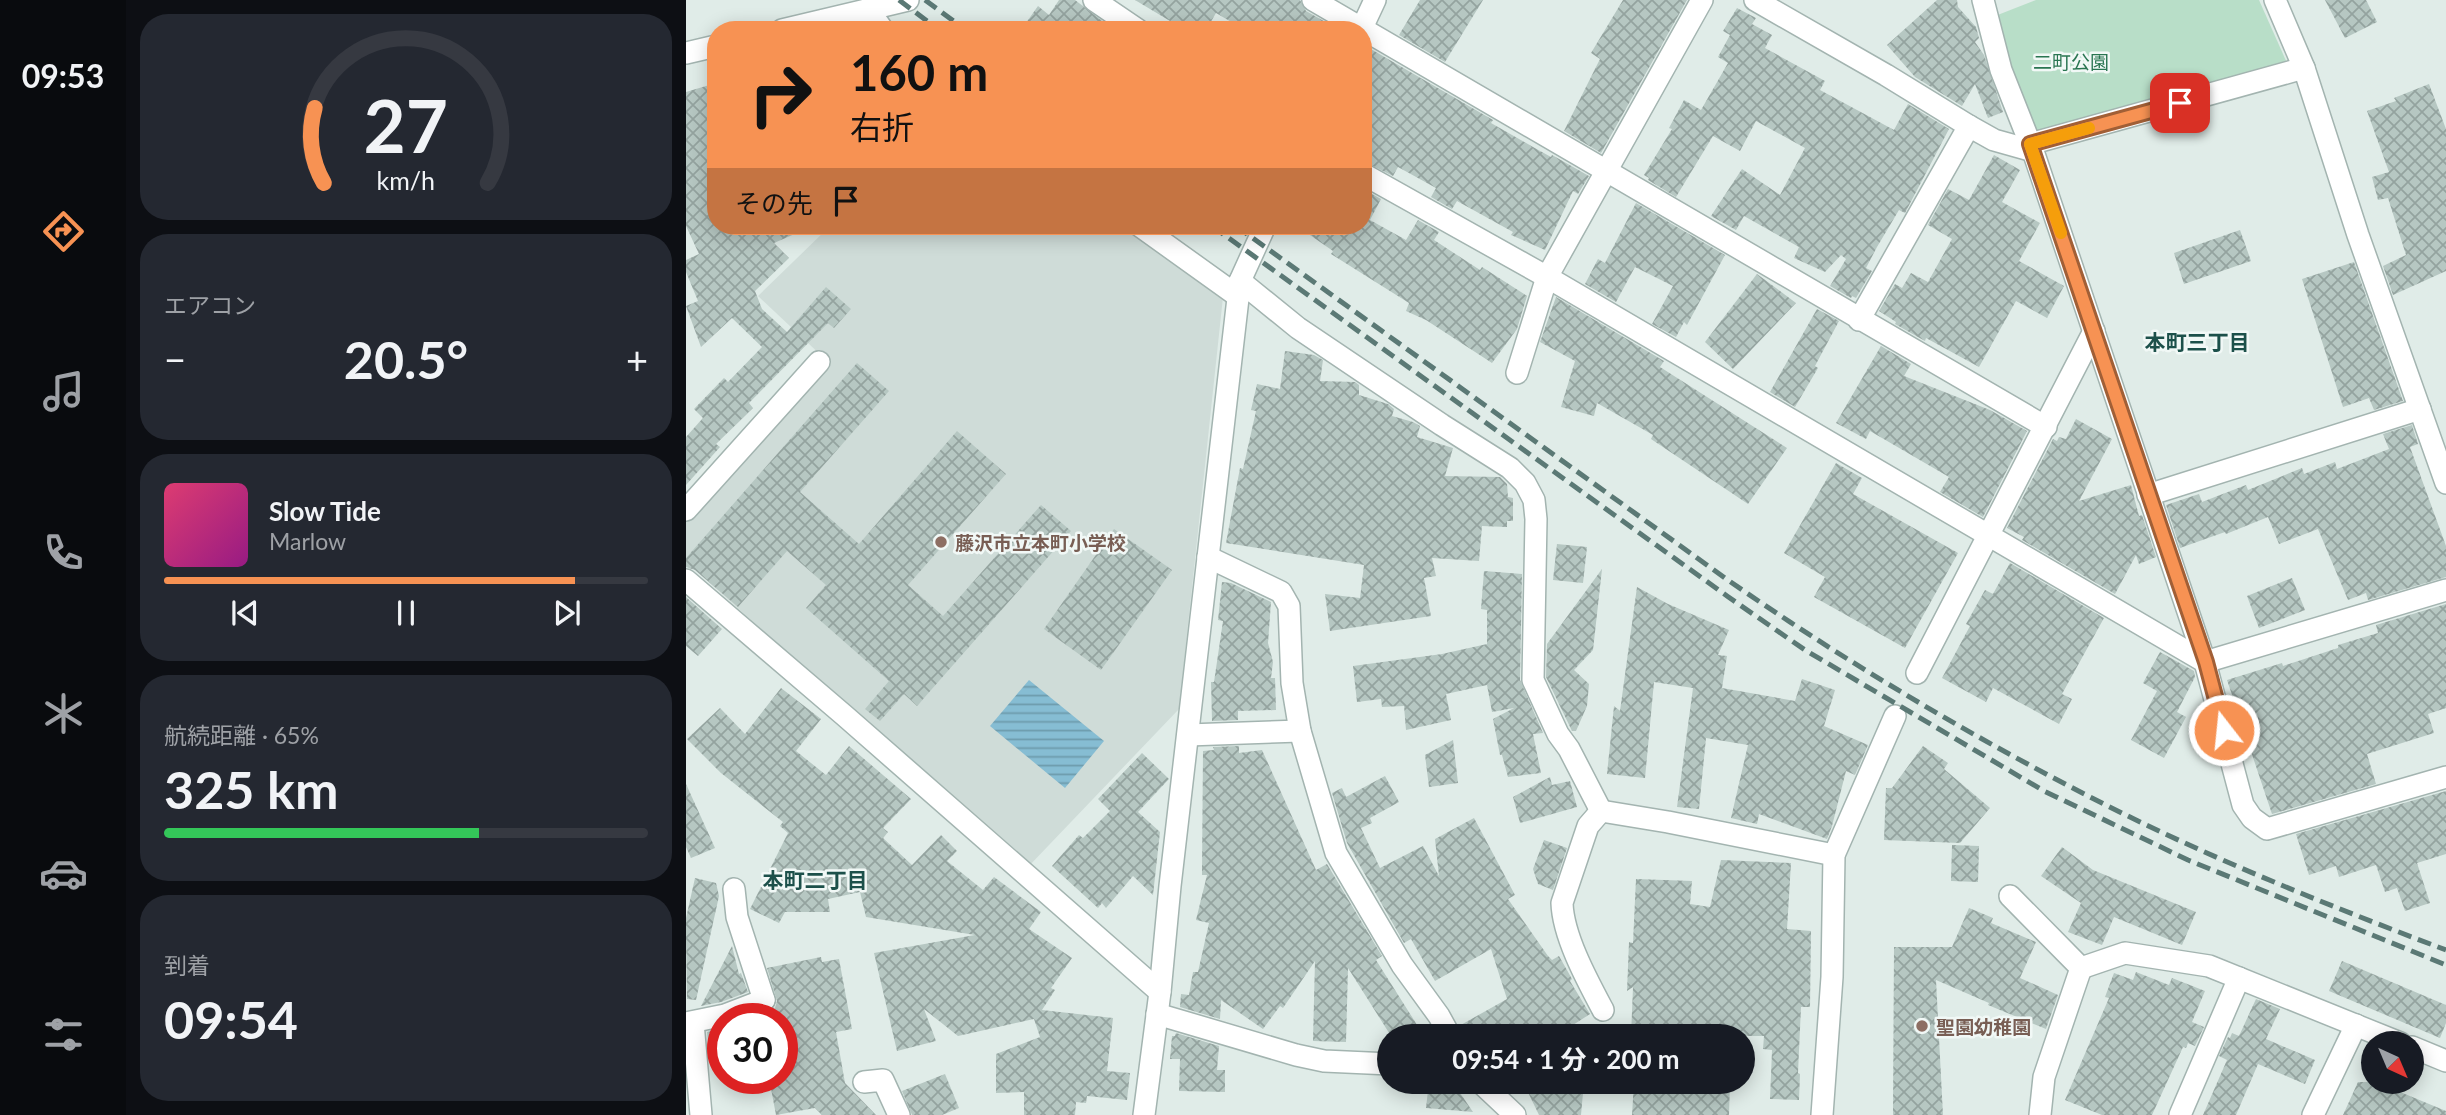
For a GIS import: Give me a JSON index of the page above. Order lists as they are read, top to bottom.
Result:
{
  "districts": ["本町三丁目", "本町二丁目"],
  "parks": ["二町公園"],
  "places": ["藤沢市立本町小学校", "聖園幼稚園"],
  "north": "bottom right",
  "page": {
    "tabs": "09:53",
    "turn": ["160 m", "右折"],
    "then": "その先",
    "tile": [
      "エアコン",
      ["航続距離 · 65%", "325 km"],
      ["到着", "09:54"]
    ],
    "heat": ["−", "20.5°", "+"],
    "song": ["Slow Tide", "Marlow"],
    "limit": "30",
    "trip": "09:54 · 1 分 · 200 m",
    "gauge": ["27", "km/h"]
  }
}
